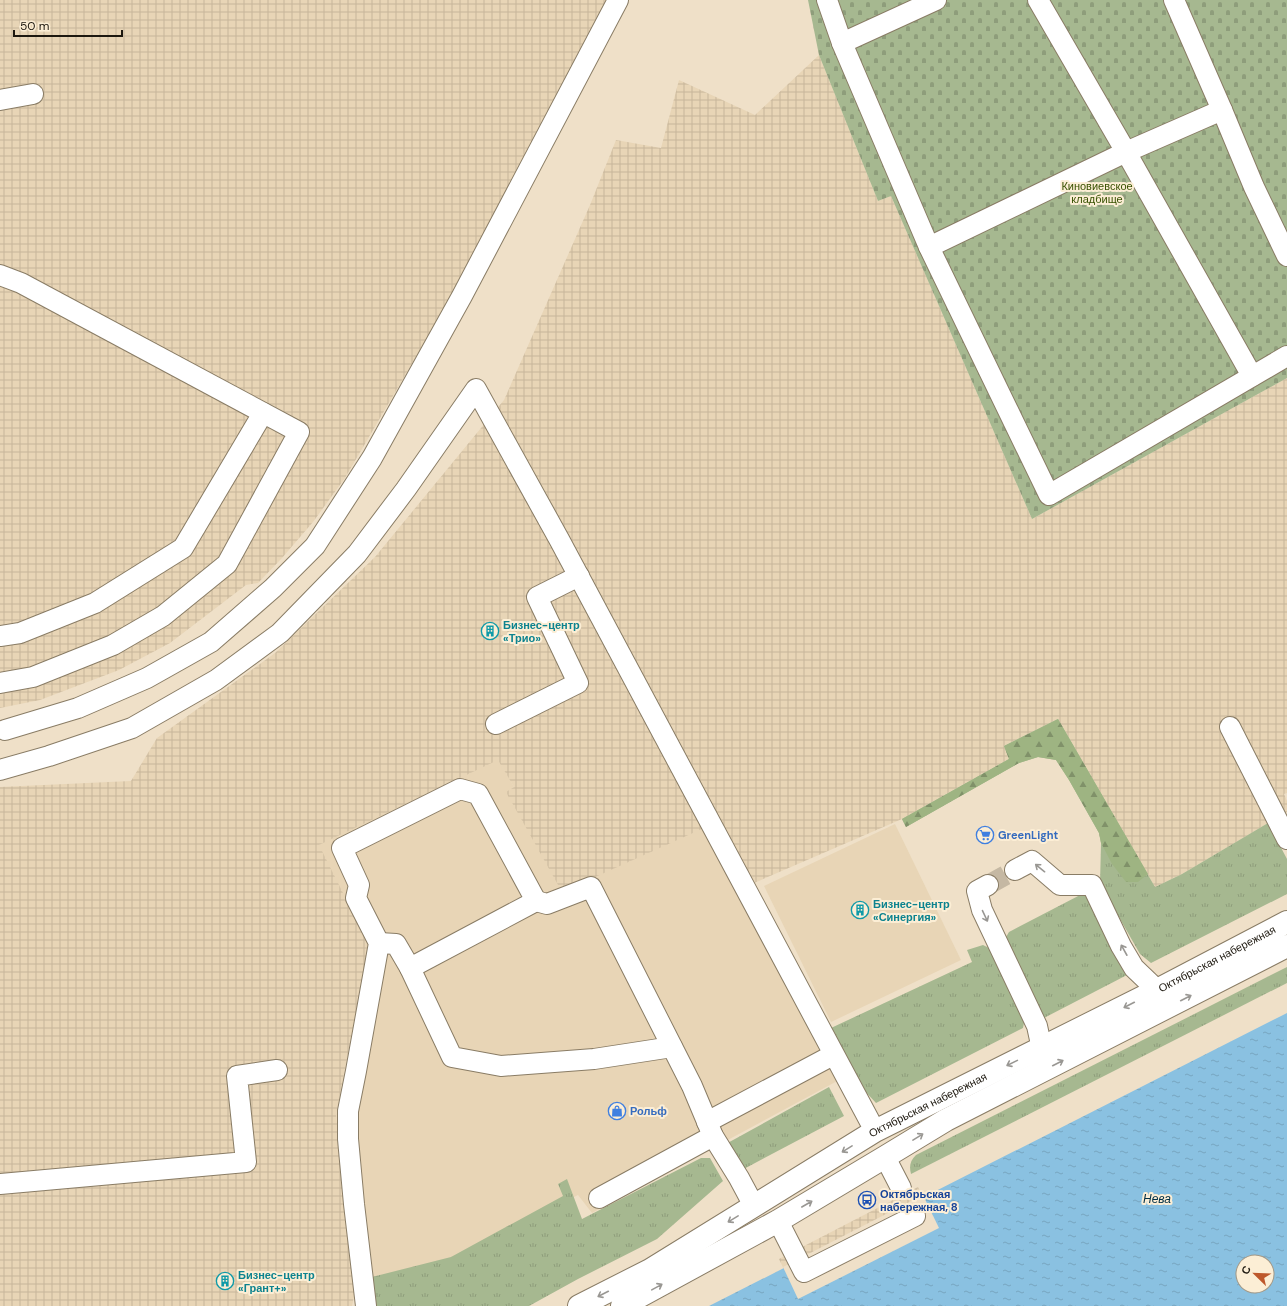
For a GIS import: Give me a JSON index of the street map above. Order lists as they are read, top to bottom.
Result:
{
  "streets": {
    "main road": ["Октябрьская набережная"]
  },
  "water": ["Нева"],
  "parks": ["Киновиевское кладбище"],
  "places": {
    "building": ["Бизнес-центр «Трио»", "Бизнес-центр «Синергия»", "Бизнес-центр «Грант+»"],
    "supermarket": ["GreenLight"],
    "shop": ["Рольф"],
    "bus stop": ["Октябрьская набережная, 8"]
  },
  "scale_bar": "50 m",
  "north": "top left"
}
